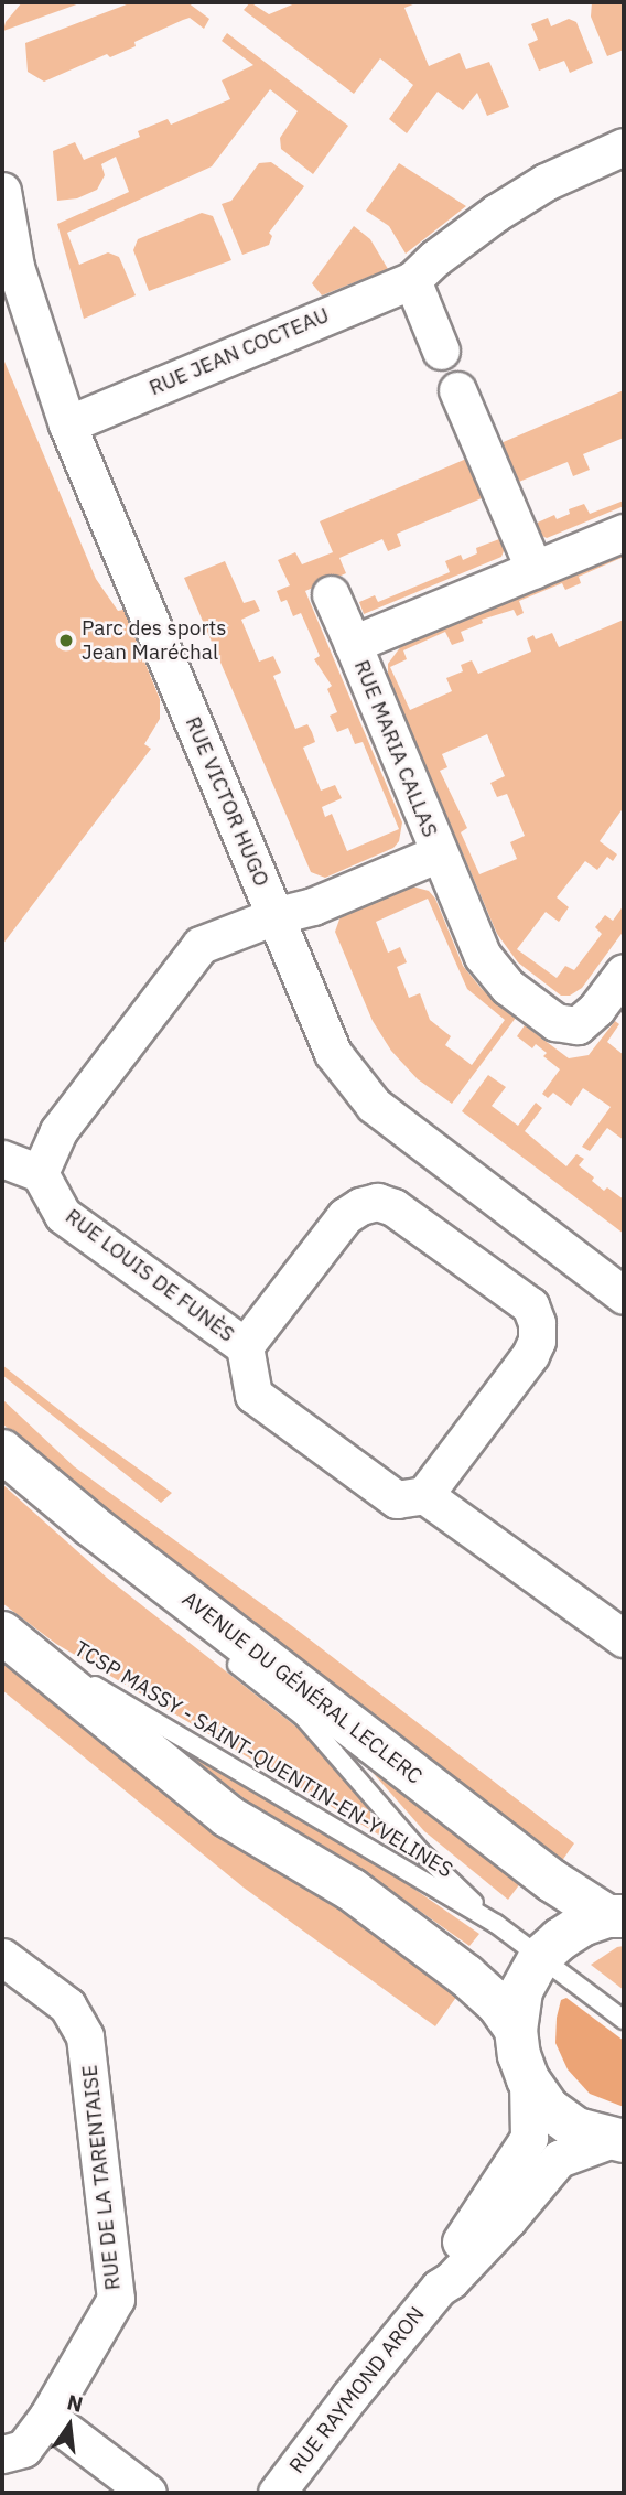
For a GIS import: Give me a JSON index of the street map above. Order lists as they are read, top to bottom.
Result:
{
  "streets": {
    "main road": ["AVENUE DU GÉNÉRAL LECLERC"],
    "street": [
      "RUE JEAN COCTEAU",
      "RUE MARIA CALLAS",
      "RUE VICTOR HUGO",
      "RUE LOUIS DE FUNÈS",
      "RUE DE LA TARENTAISE",
      "RUE RAYMOND ARON"
    ],
    "lane": ["TCSP MASSY - SAINT-QUENTIN-EN-YVELINES"]
  },
  "crossings": [
    ["RUE JEAN COCTEAU", "RUE VICTOR HUGO"],
    ["RUE MARIA CALLAS", "RUE VICTOR HUGO"]
  ],
  "places": ["Parc des sports Jean Maréchal"],
  "north": "top"
}
